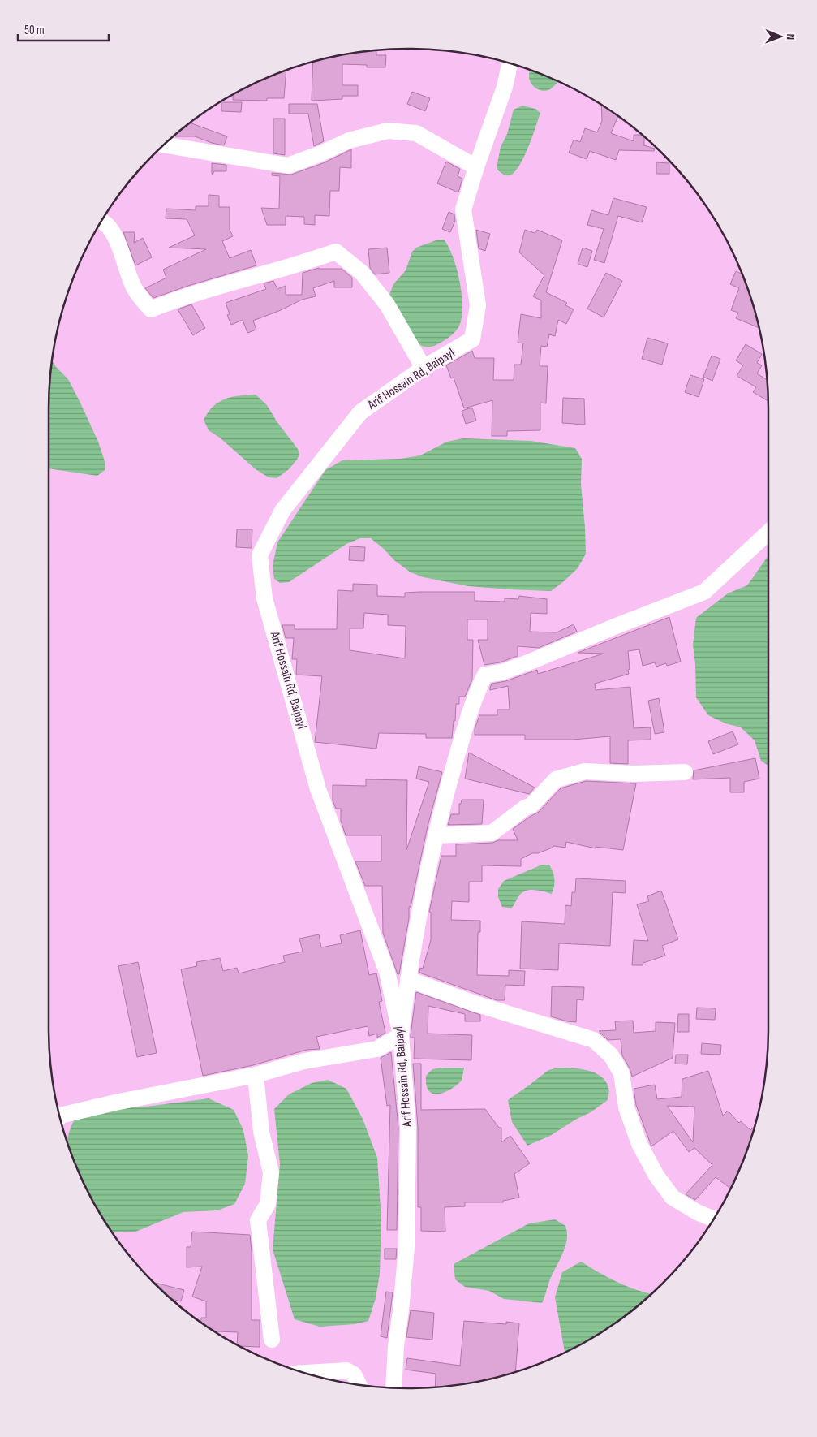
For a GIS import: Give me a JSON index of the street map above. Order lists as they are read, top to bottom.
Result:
{
  "streets": {
    "street": ["Arif Hossain Rd, Baipayl"]
  },
  "scale_bar": "50 m",
  "north": "right"
}
